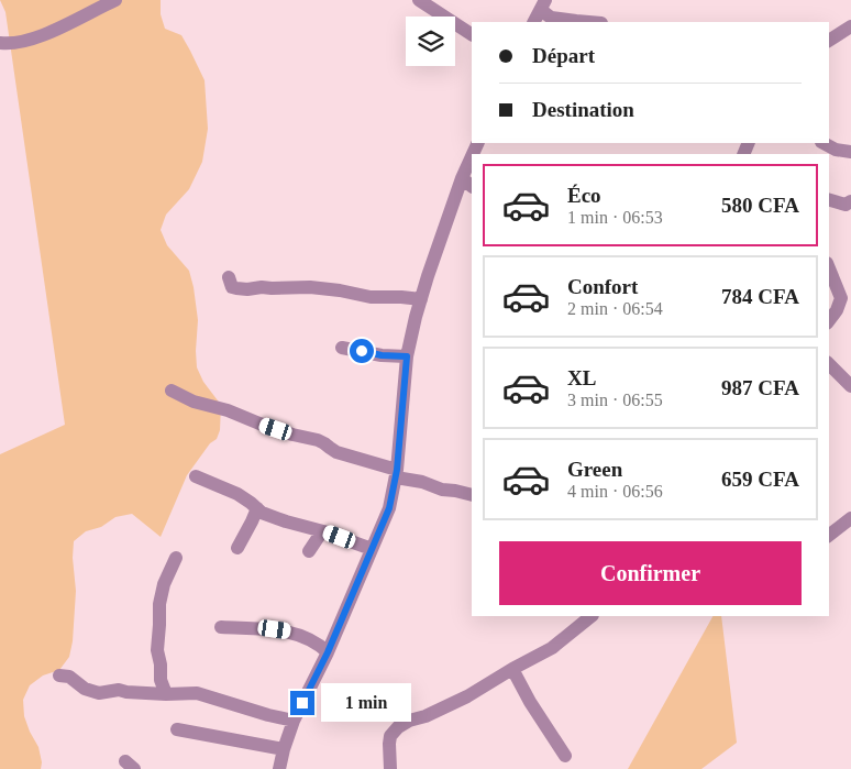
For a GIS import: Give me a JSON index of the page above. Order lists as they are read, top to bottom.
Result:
{
  "page": {
    "banner": ["Départ", "Destination"],
    "list": [
      {
        "name": "Éco",
        "note": "1 min · 06:53",
        "value": "580 CFA"
      },
      {
        "name": "Confort",
        "note": "2 min · 06:54",
        "value": "784 CFA"
      },
      {
        "name": "XL",
        "note": "3 min · 06:55",
        "value": "987 CFA"
      },
      {
        "name": "Green",
        "note": "4 min · 06:56",
        "value": "659 CFA"
      }
    ],
    "buttons": "Confirmer",
    "bubble": "1 min"
  }
}
